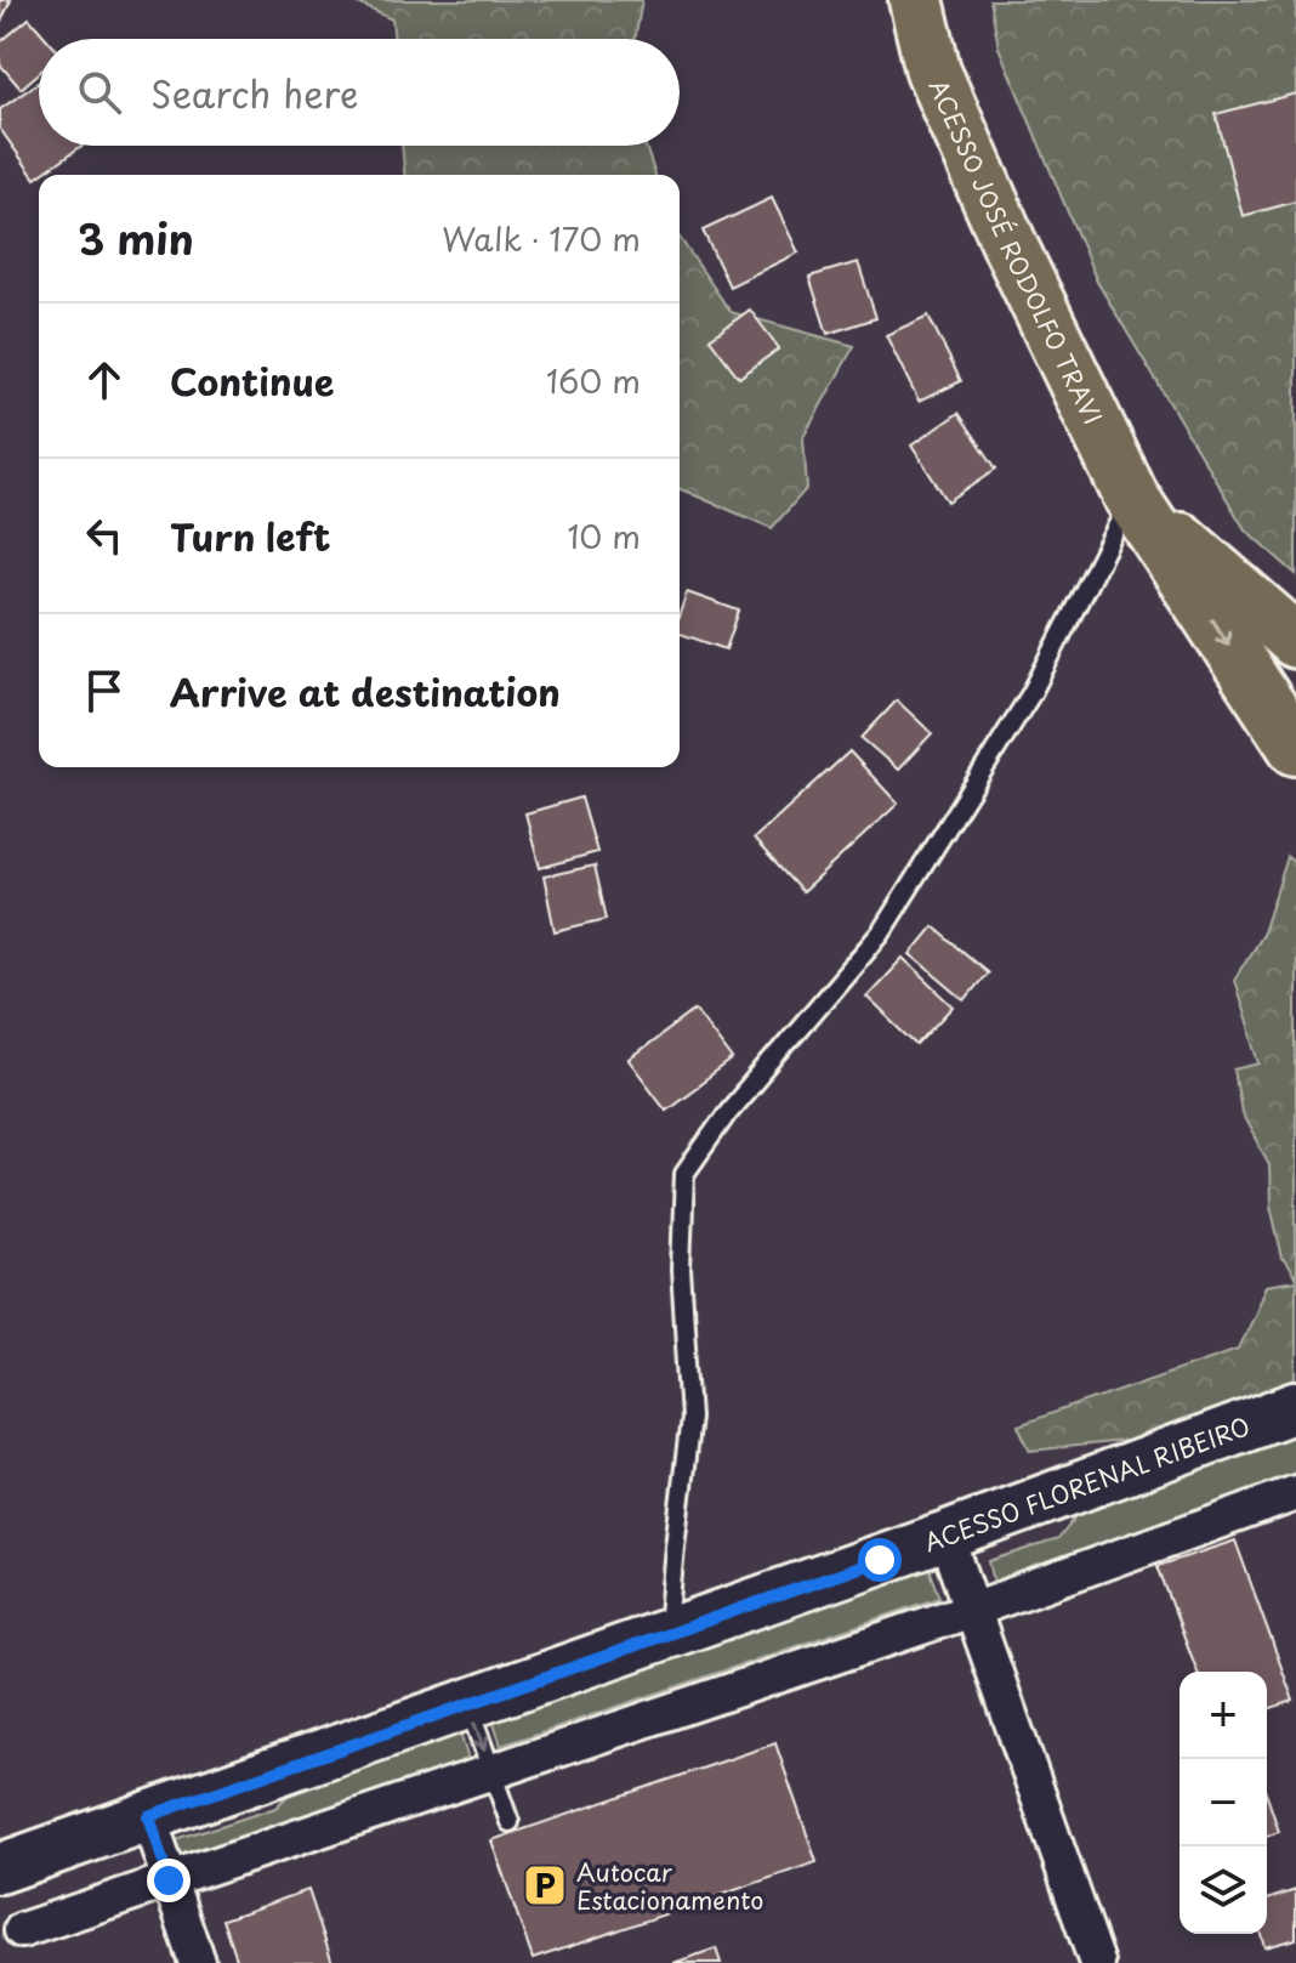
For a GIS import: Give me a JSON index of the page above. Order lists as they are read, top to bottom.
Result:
{
  "streets": {
    "highway": ["ACESSO JOSÉ RODOLFO TRAVI"],
    "street": ["ACESSO FLORENAL RIBEIRO"]
  },
  "places": {
    "parking": ["Autocar Estacionamento"]
  },
  "page": {
    "search": "Search here",
    "heading": ["3 min", "Walk · 170 m"],
    "list": [
      ["Continue", "160 m"],
      ["Turn left", "10 m"],
      "Arrive at destination"
    ],
    "map_buttons": ["+", "−"]
  }
}
